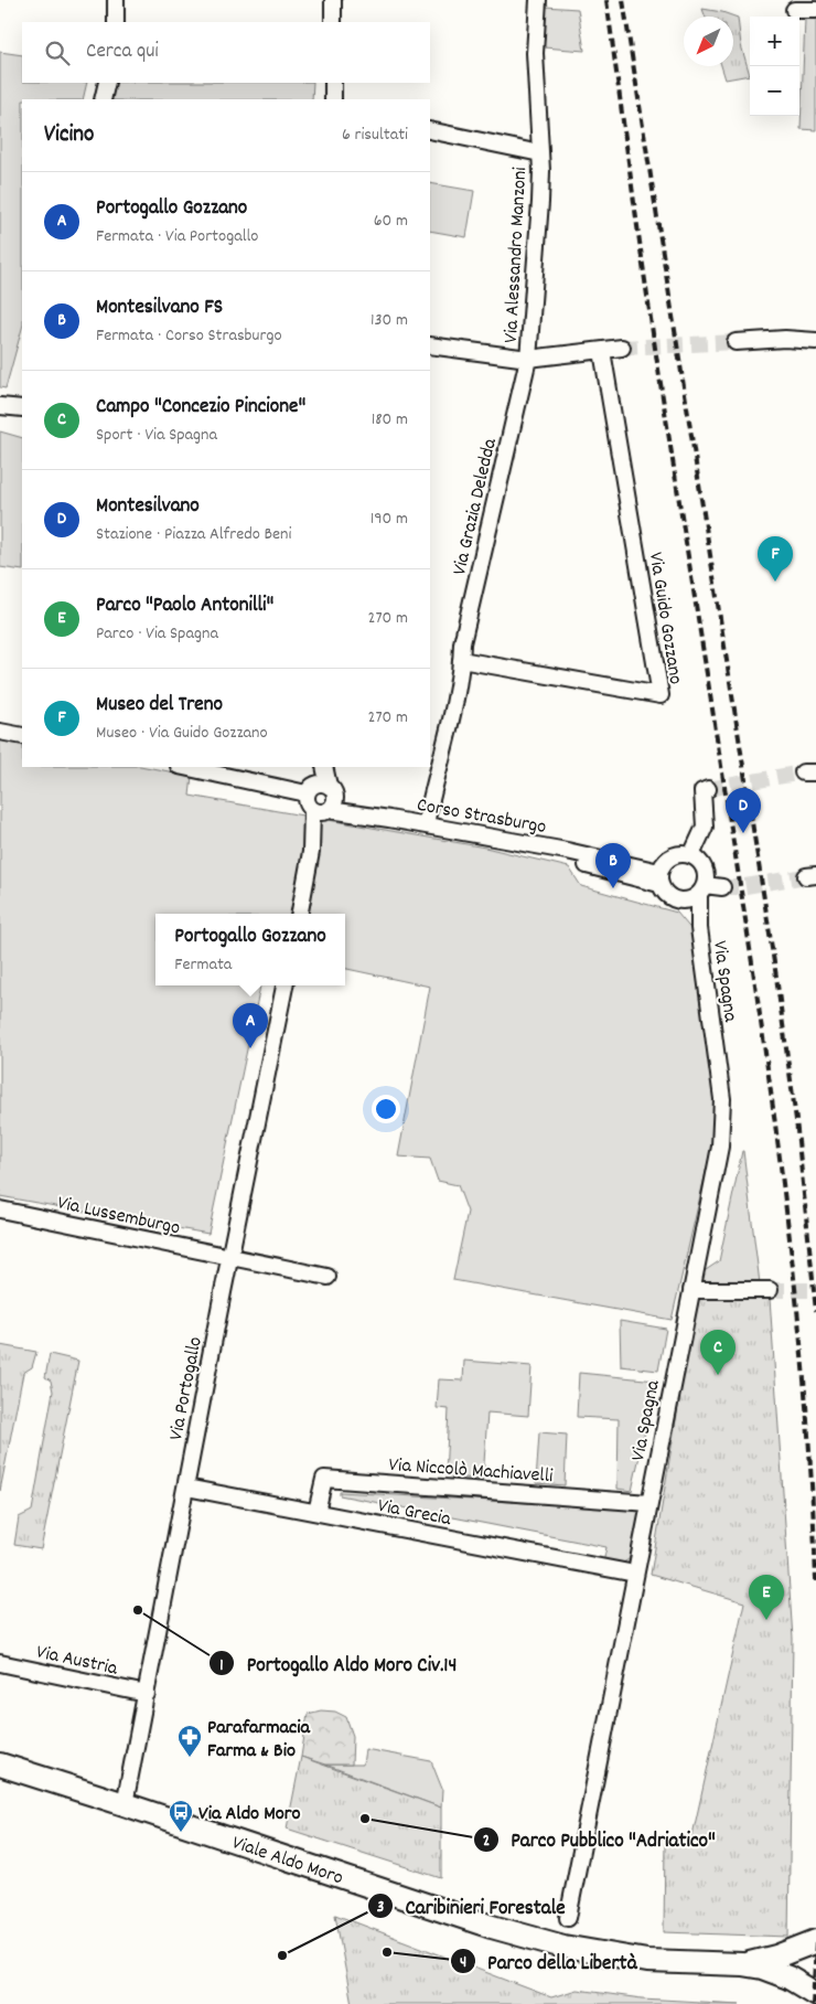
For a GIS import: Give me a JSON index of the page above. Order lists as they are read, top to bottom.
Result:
{
  "streets": {
    "street": [
      "Via Alessandro Manzoni",
      "Via Grazia Deledda",
      "Via Guido Gozzano",
      "Corso Strasburgo",
      "Via Spagna",
      "Via Lussemburgo",
      "Via Portogallo",
      "Via Niccolò Machiavelli",
      "Via Grecia",
      "Via Austria",
      "Viale Aldo Moro"
    ]
  },
  "crossings": [
    ["Via Alessandro Manzoni", "Via Grazia Deledda"],
    ["Via Grazia Deledda", "Via Guido Gozzano"],
    ["Via Grazia Deledda", "Corso Strasburgo"],
    ["Corso Strasburgo", "Via Spagna"],
    ["Via Spagna", "Via Niccolò Machiavelli"],
    ["Via Spagna", "Via Grecia"],
    ["Via Lussemburgo", "Via Portogallo"],
    ["Via Portogallo", "Via Grecia"],
    ["Via Portogallo", "Via Austria"],
    ["Via Portogallo", "Viale Aldo Moro"],
    ["Via Niccolò Machiavelli", "Via Grecia"]
  ],
  "places": {
    "other": [
      "Portogallo Aldo Moro Civ.14",
      "Parco Pubblico \"Adriatico\"",
      "Parco della Libertà",
      "Caribinieri Forestale"
    ],
    "pharmacy": ["Parafarmacia Farma & Bio"],
    "bus stop": ["Via Aldo Moro"]
  },
  "north": "bottom left",
  "page": {
    "map_buttons": ["+", "−"],
    "search": "Cerca qui",
    "heading": ["Vicino", "6 risultati"],
    "list": [
      {
        "mark": "A",
        "name": "Portogallo Gozzano",
        "note": "Fermata · Via Portogallo",
        "value": "60 m"
      },
      {
        "mark": "B",
        "name": "Montesilvano FS",
        "note": "Fermata · Corso Strasburgo",
        "value": "130 m"
      },
      {
        "mark": "C",
        "name": "Campo \"Concezio Pincione\"",
        "note": "Sport · Via Spagna",
        "value": "180 m"
      },
      {
        "mark": "D",
        "name": "Montesilvano",
        "note": "Stazione · Piazza Alfredo Beni",
        "value": "190 m"
      },
      {
        "mark": "E",
        "name": "Parco \"Paolo Antonilli\"",
        "note": "Parco · Via Spagna",
        "value": "270 m"
      },
      {
        "mark": "F",
        "name": "Museo del Treno",
        "note": "Museo · Via Guido Gozzano",
        "value": "270 m"
      }
    ],
    "pins": [
      "F",
      "D",
      "B",
      "A",
      "C",
      "E"
    ],
    "popup": ["Portogallo Gozzano", "Fermata"]
  }
}
